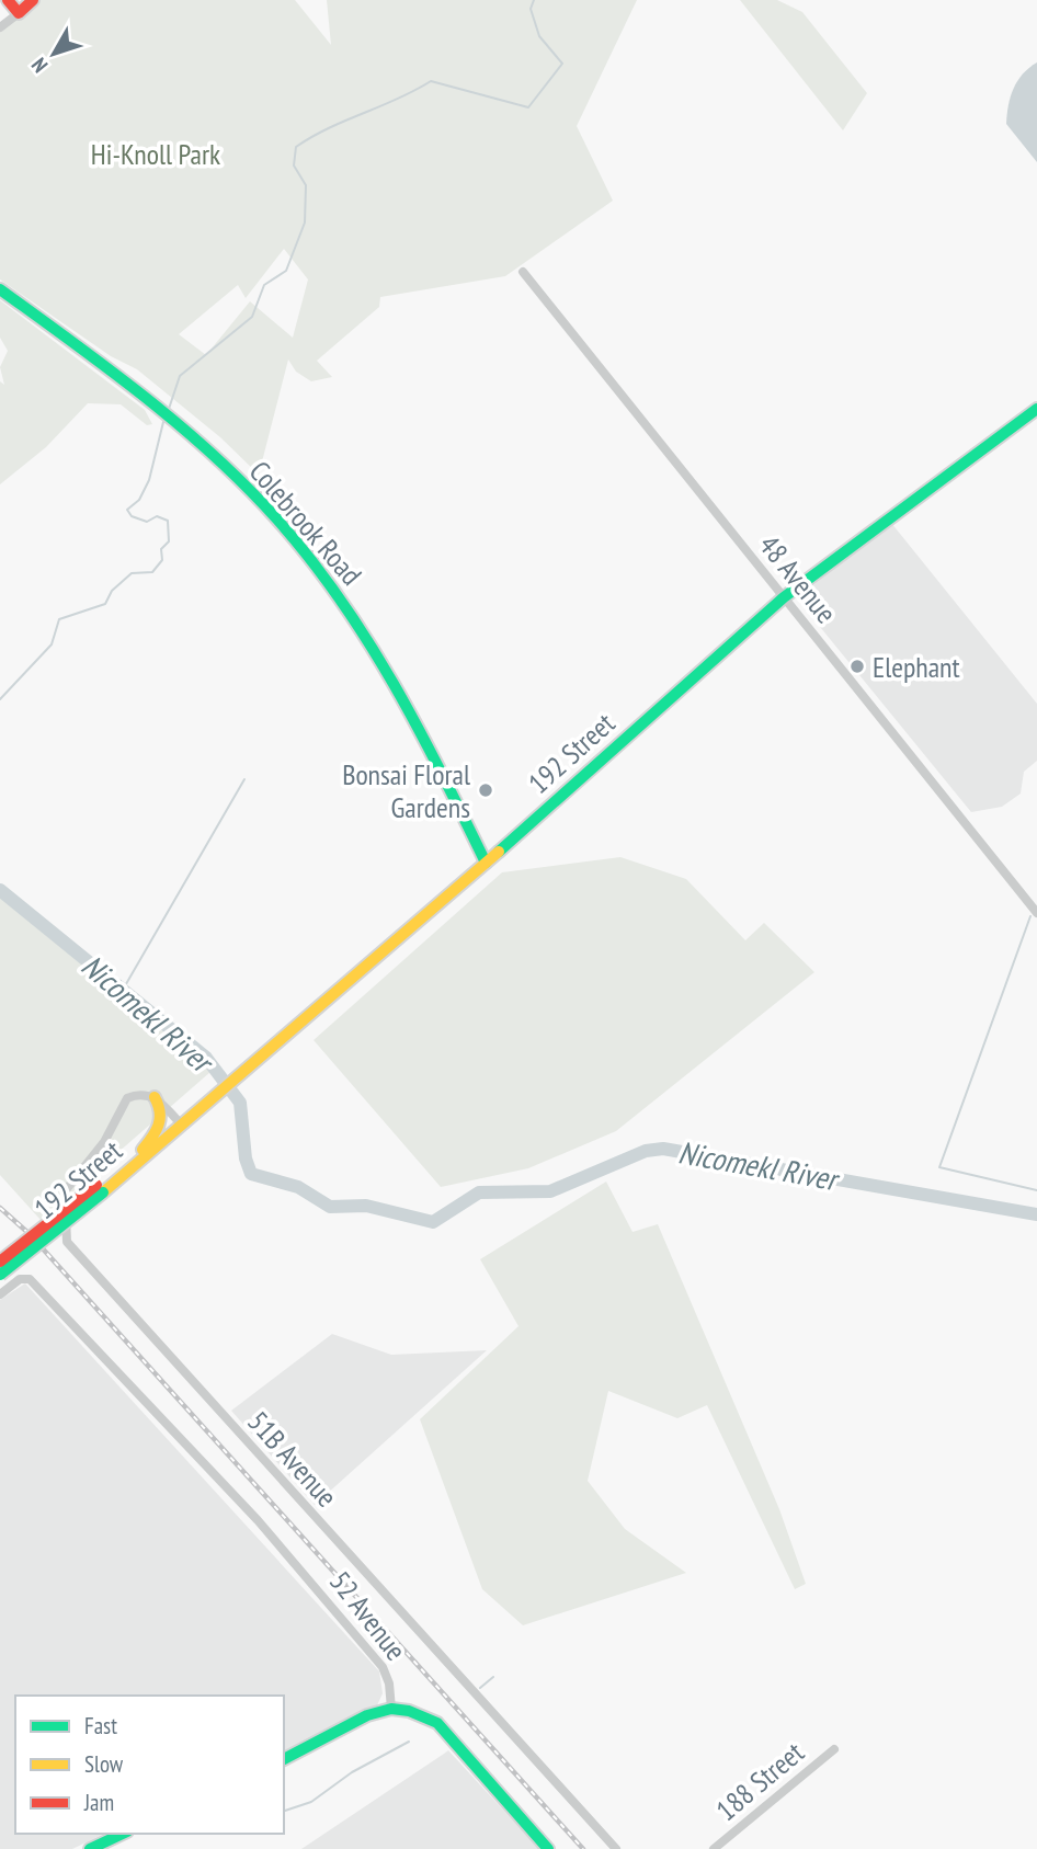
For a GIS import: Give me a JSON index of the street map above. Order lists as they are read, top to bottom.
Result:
{
  "streets": {
    "main road": ["Colebrook Road", "192 Street", "52 Avenue"],
    "street": ["48 Avenue", "51B Avenue", "188 Street"]
  },
  "crossings": [
    ["Colebrook Road", "192 Street"],
    ["48 Avenue", "192 Street"]
  ],
  "water": ["Nicomekl River"],
  "parks": ["Hi-Knoll Park"],
  "places": ["Elephant", "Bonsai Floral Gardens"],
  "legend": ["Fast", "Slow", "Jam"],
  "north": "bottom left"
}
